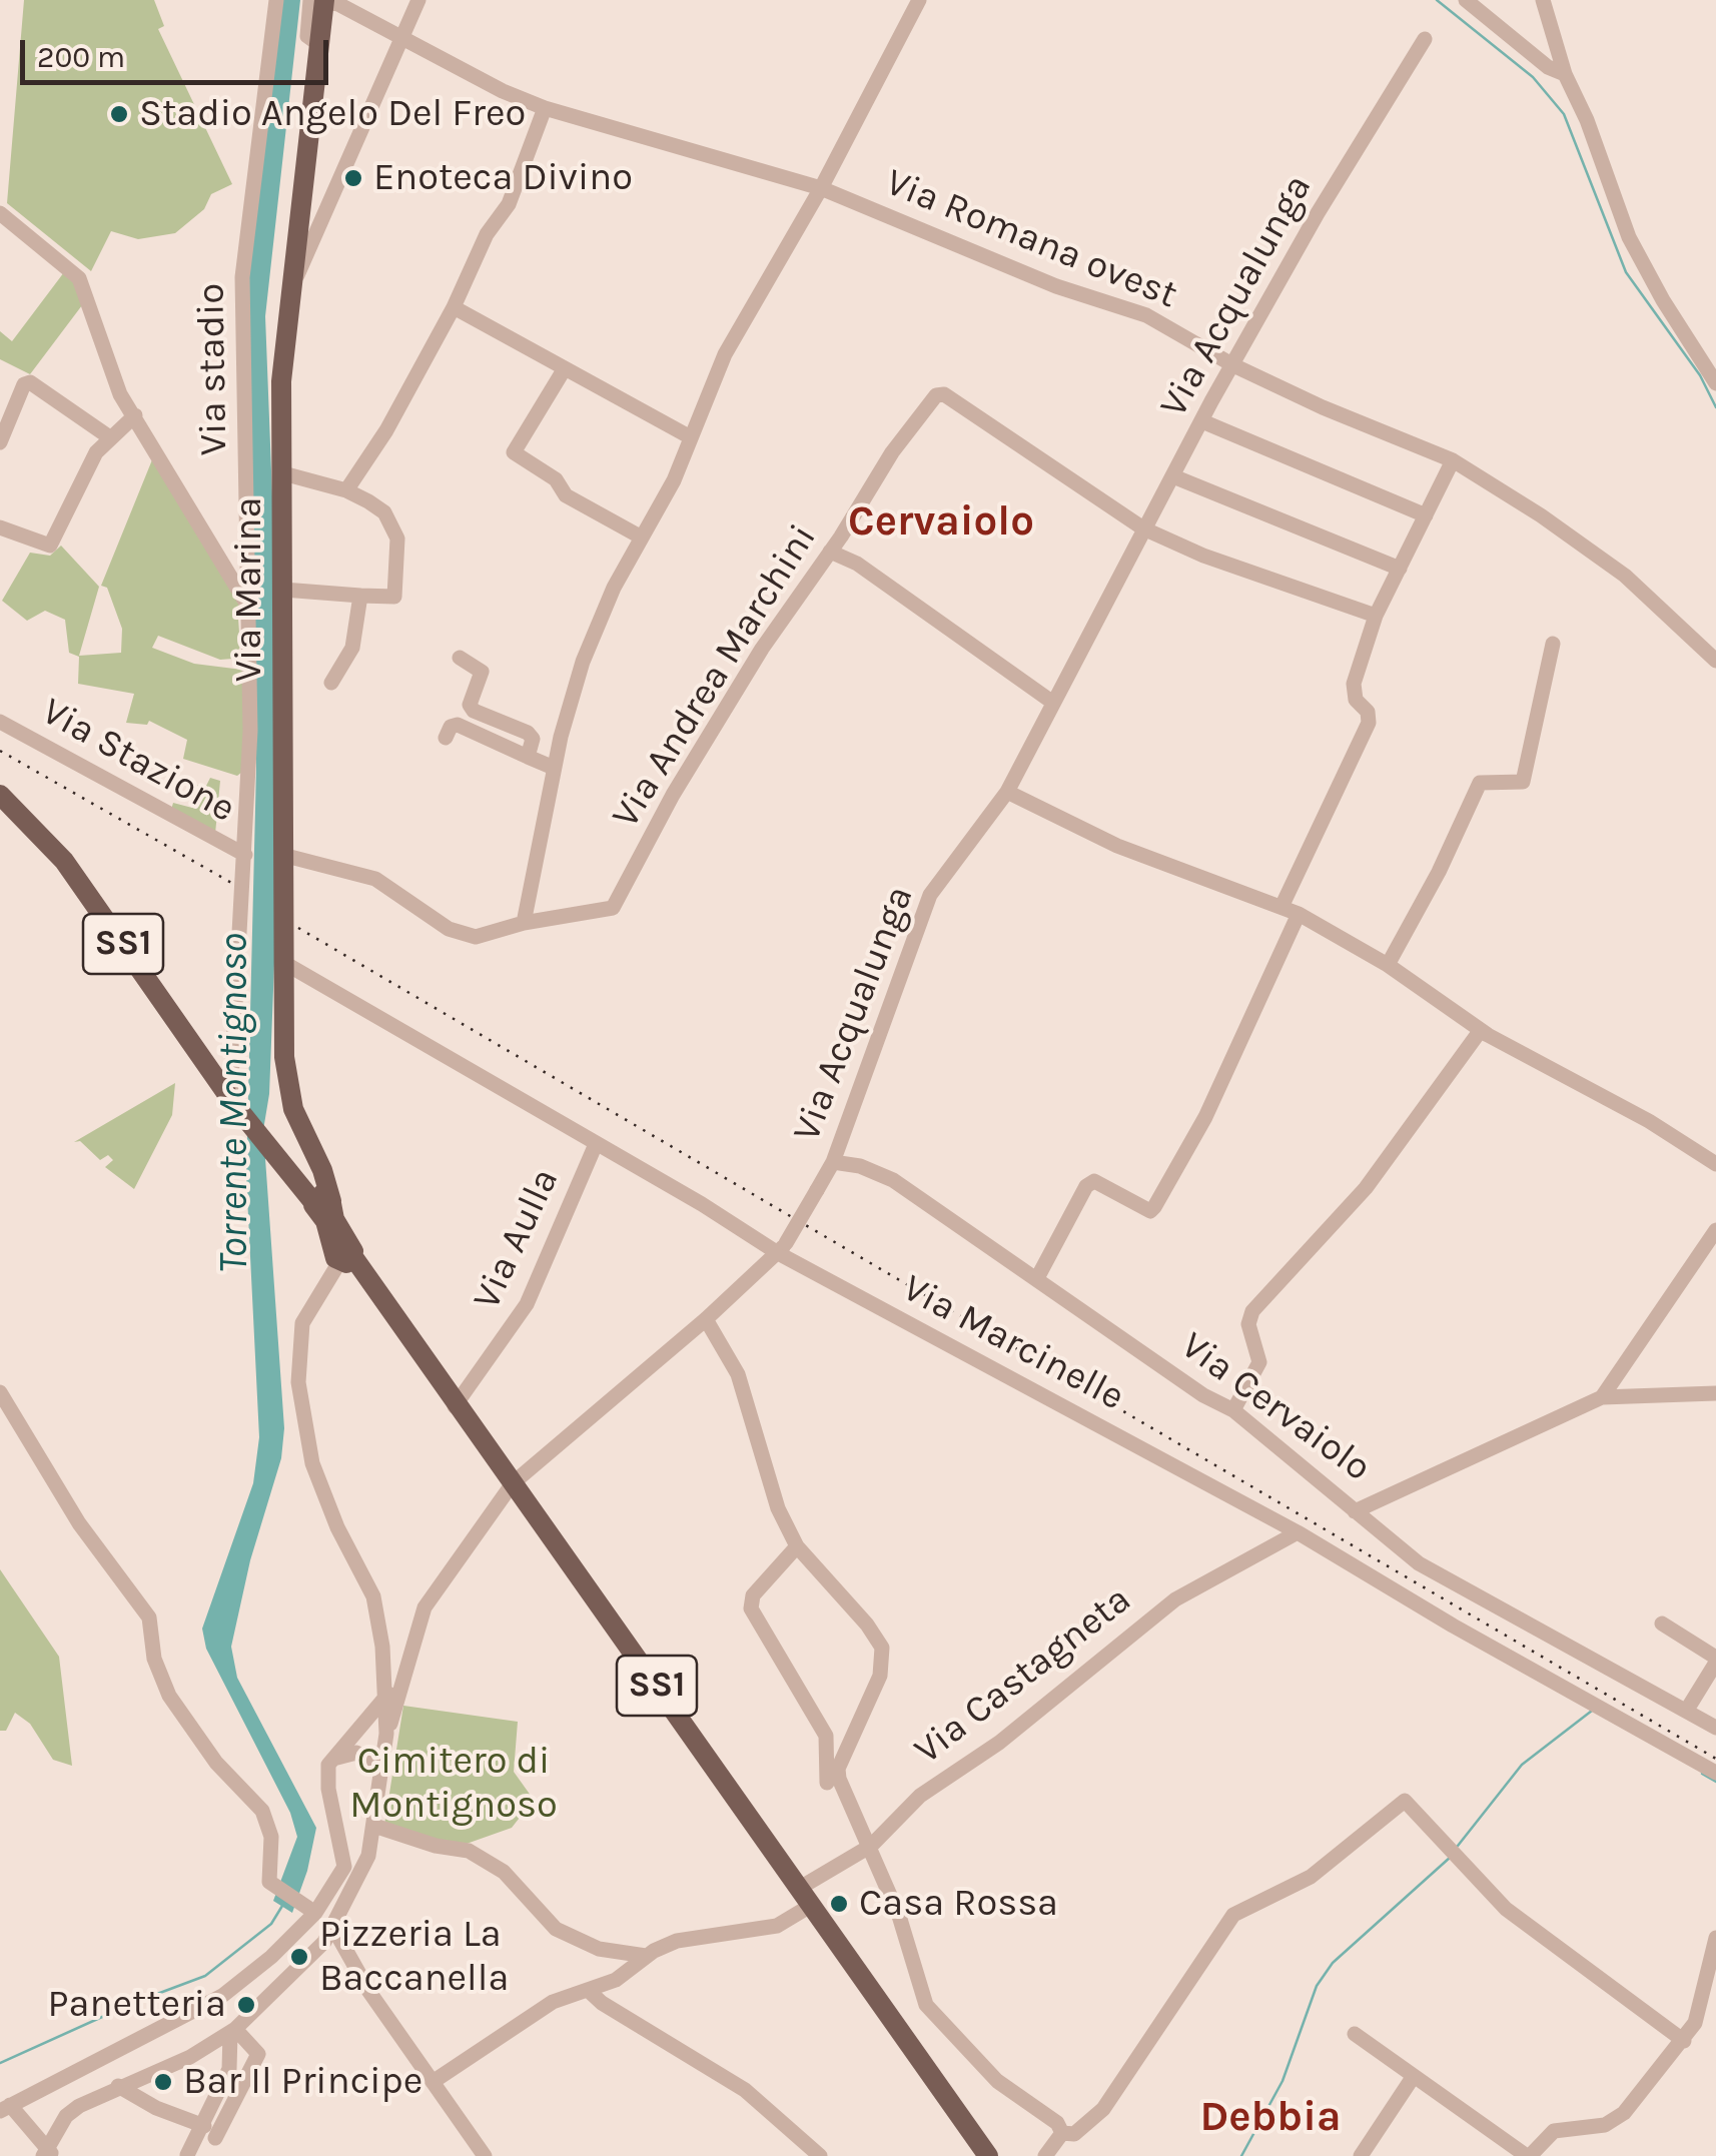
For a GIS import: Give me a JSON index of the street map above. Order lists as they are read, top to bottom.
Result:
{
  "streets": {
    "main road": ["Via Marina", "SS1"],
    "street": [
      "Via Romana ovest",
      "Via Acqualunga",
      "Via stadio",
      "Via Andrea Marchini",
      "Via Stazione",
      "Via Aulla",
      "Via Marcinelle",
      "Via Cervaiolo",
      "Via Castagneta"
    ]
  },
  "crossings": [
    ["Via Romana ovest", "Via Acqualunga"],
    ["Via Romana ovest", "Via Marina"],
    ["Via Acqualunga", "Via Andrea Marchini"],
    ["Via Acqualunga", "SS1"],
    ["Via Acqualunga", "Via Marcinelle"],
    ["Via Acqualunga", "Via Cervaiolo"],
    ["Via stadio", "Via Stazione"],
    ["Via stadio", "SS1"],
    ["Via Marina", "SS1"],
    ["Via Marina", "Via Marcinelle"],
    ["SS1", "Via Aulla"],
    ["SS1", "Via Castagneta"],
    ["Via Aulla", "Via Marcinelle"],
    ["Via Marcinelle", "Via Castagneta"]
  ],
  "districts": ["Cervaiolo", "Debbia"],
  "water": ["Torrente Montignoso"],
  "parks": ["Cimitero di Montignoso"],
  "places": [
    "Stadio Angelo Del Freo",
    "Enoteca Divino",
    "Casa Rossa",
    "Pizzeria La Baccanella",
    "Panetteria",
    "Bar Il Principe"
  ],
  "scale_bar": "200 m"
}
